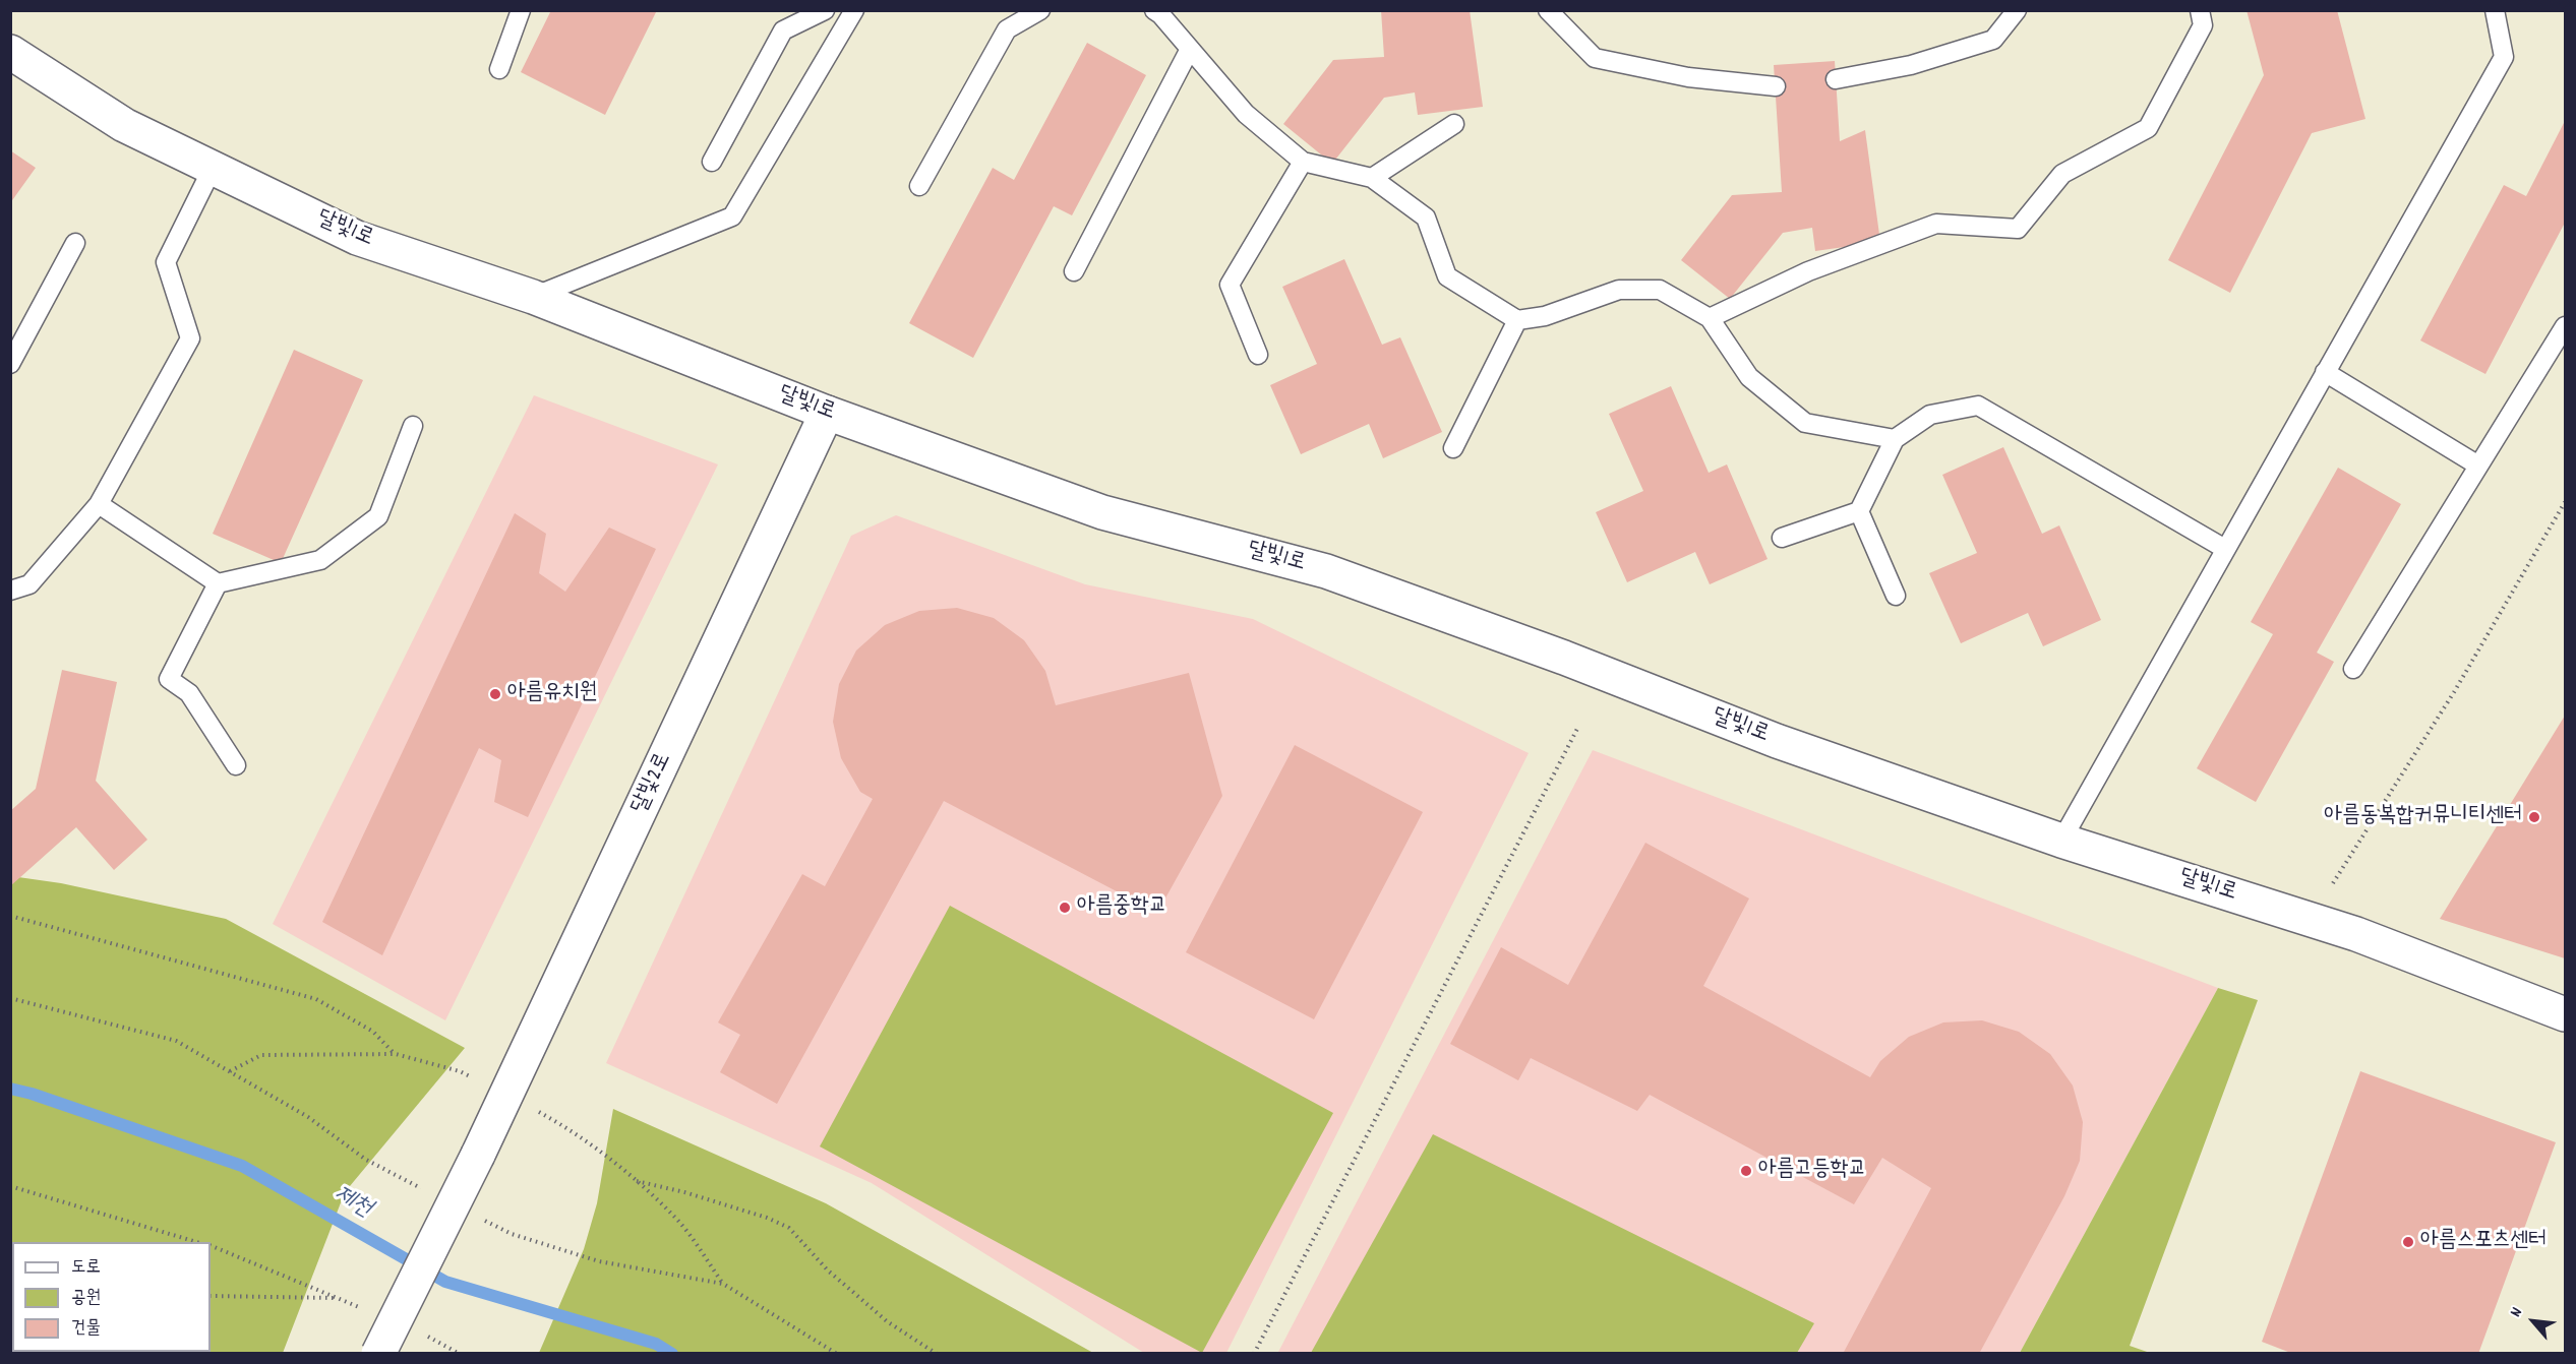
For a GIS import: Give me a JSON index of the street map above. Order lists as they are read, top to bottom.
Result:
{
  "streets": {
    "street": ["달빛1로", "달빛2로"]
  },
  "crossings": [
    ["달빛1로", "달빛2로"]
  ],
  "water": ["제천"],
  "places": [
    "아름유치원",
    "아름동복합커뮤니티센터",
    "아름중학교",
    "아름고등학교",
    "아름스포츠센터"
  ],
  "legend": ["도로", "공원", "건물"],
  "north": "top left"
}
